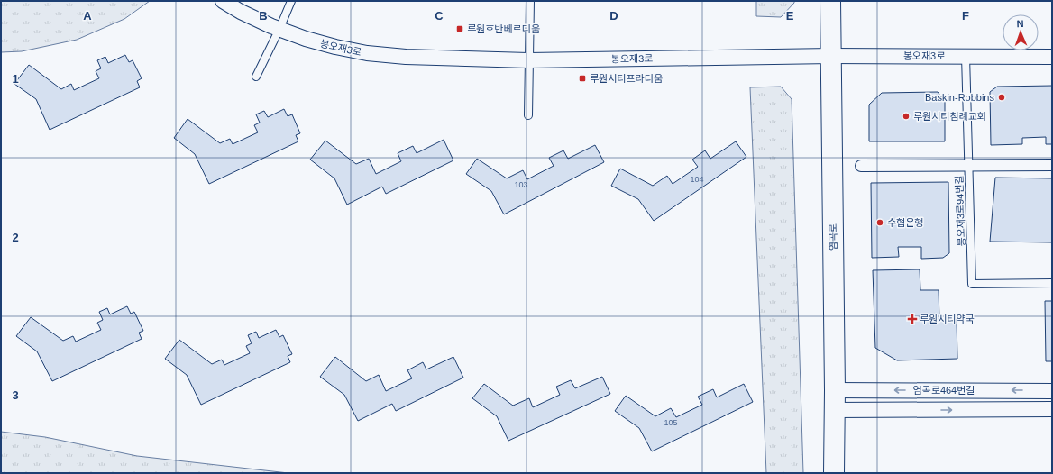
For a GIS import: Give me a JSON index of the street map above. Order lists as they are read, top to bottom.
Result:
{
  "streets": {
    "main road": ["염곡로"],
    "street": ["봉오재3로", "염곡로464번길"],
    "lane": ["봉오재3로94번길"]
  },
  "crossings": [
    ["봉오재3로", "봉오재3로94번길"],
    ["봉오재3로", "염곡로"],
    ["염곡로", "염곡로464번길"]
  ],
  "places": {
    "transit": ["루원호반베르디움", "루원시티프라디움"],
    "other": ["Baskin-Robbins", "루원시티침례교회", "수협은행"],
    "health": ["루원시티약국"]
  },
  "house_numbers": ["104", "103", "105"],
  "north": "top",
  "grid": {
    "columns": [
      "A",
      "B",
      "C",
      "D",
      "E",
      "F"
    ],
    "rows": ["1", "2", "3"]
  }
}
